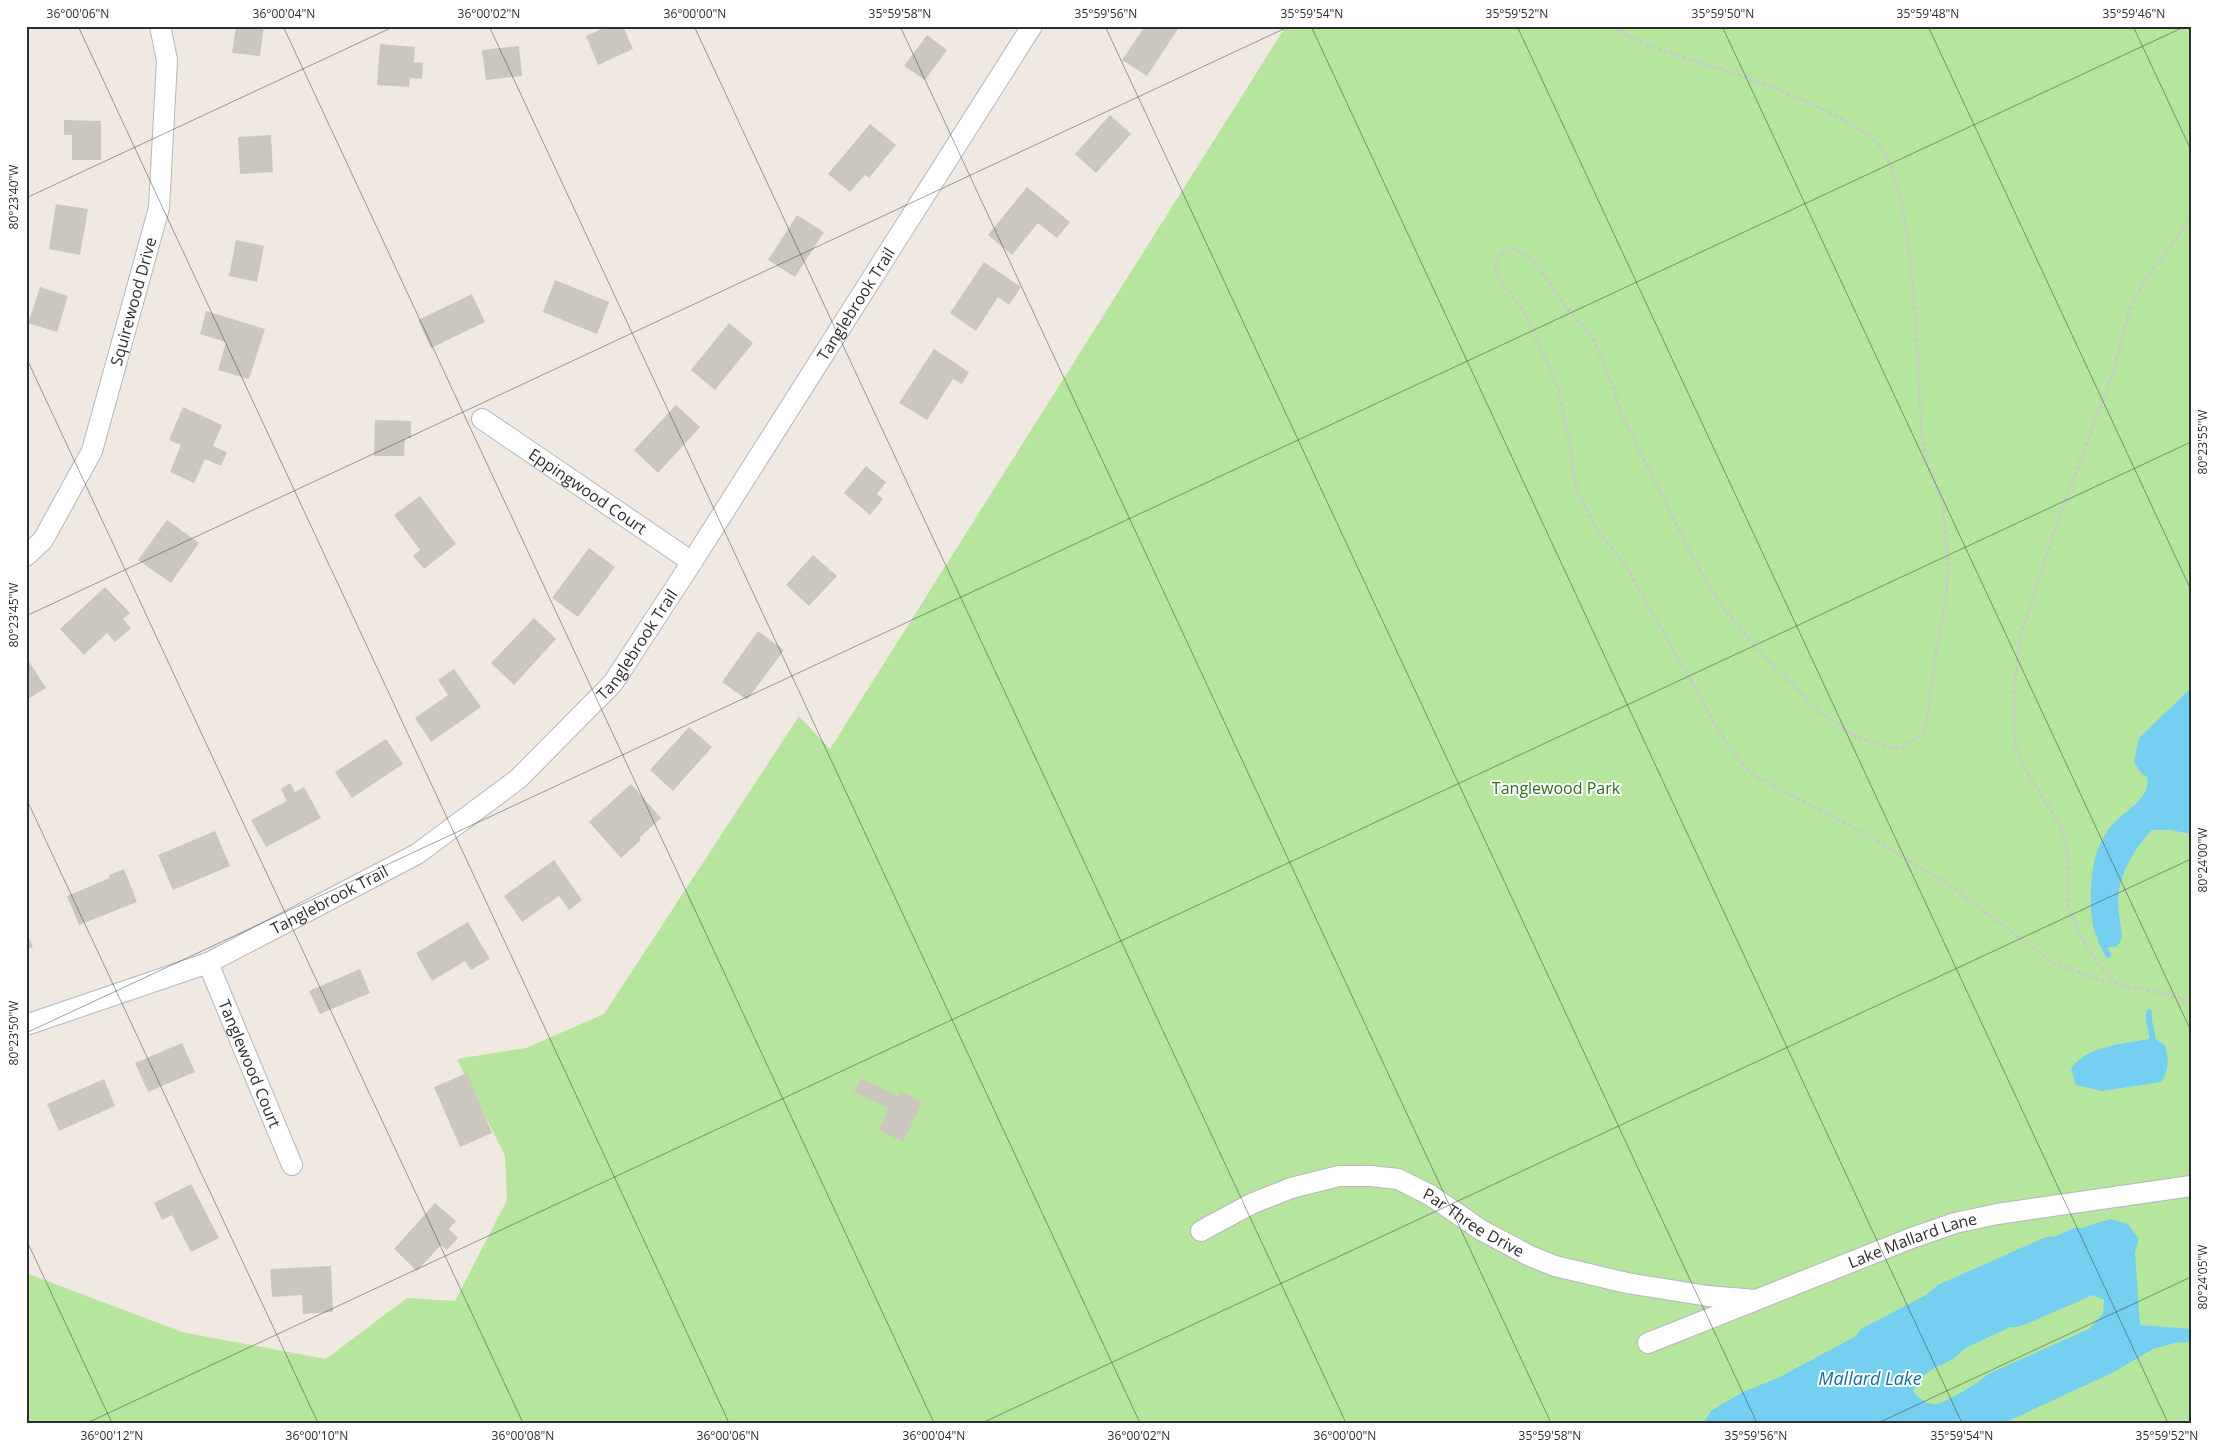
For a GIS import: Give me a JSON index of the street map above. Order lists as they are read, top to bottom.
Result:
{
  "streets": {
    "street": [
      "Squirewood Drive",
      "Tanglebrook Trail",
      "Eppingwood Court",
      "Tanglewood Court",
      "Par Three Drive",
      "Lake Mallard Lane"
    ]
  },
  "crossings": [
    ["Tanglebrook Trail", "Eppingwood Court"],
    ["Tanglebrook Trail", "Tanglewood Court"],
    ["Par Three Drive", "Lake Mallard Lane"]
  ],
  "water": ["Mallard Lake"],
  "parks": ["Tanglewood Park"],
  "coordinates": [
    "36°00'06\"N",
    "36°00'04\"N",
    "36°00'02\"N",
    "36°00'00\"N",
    "35°59'58\"N",
    "35°59'56\"N",
    "35°59'54\"N",
    "35°59'52\"N",
    "35°59'50\"N",
    "35°59'48\"N",
    "35°59'46\"N",
    "80°23'40\"W",
    "80°23'55\"W",
    "80°23'45\"W",
    "80°24'00\"W",
    "80°23'50\"W",
    "80°24'05\"W",
    "36°00'12\"N",
    "36°00'10\"N",
    "36°00'08\"N"
  ]
}
